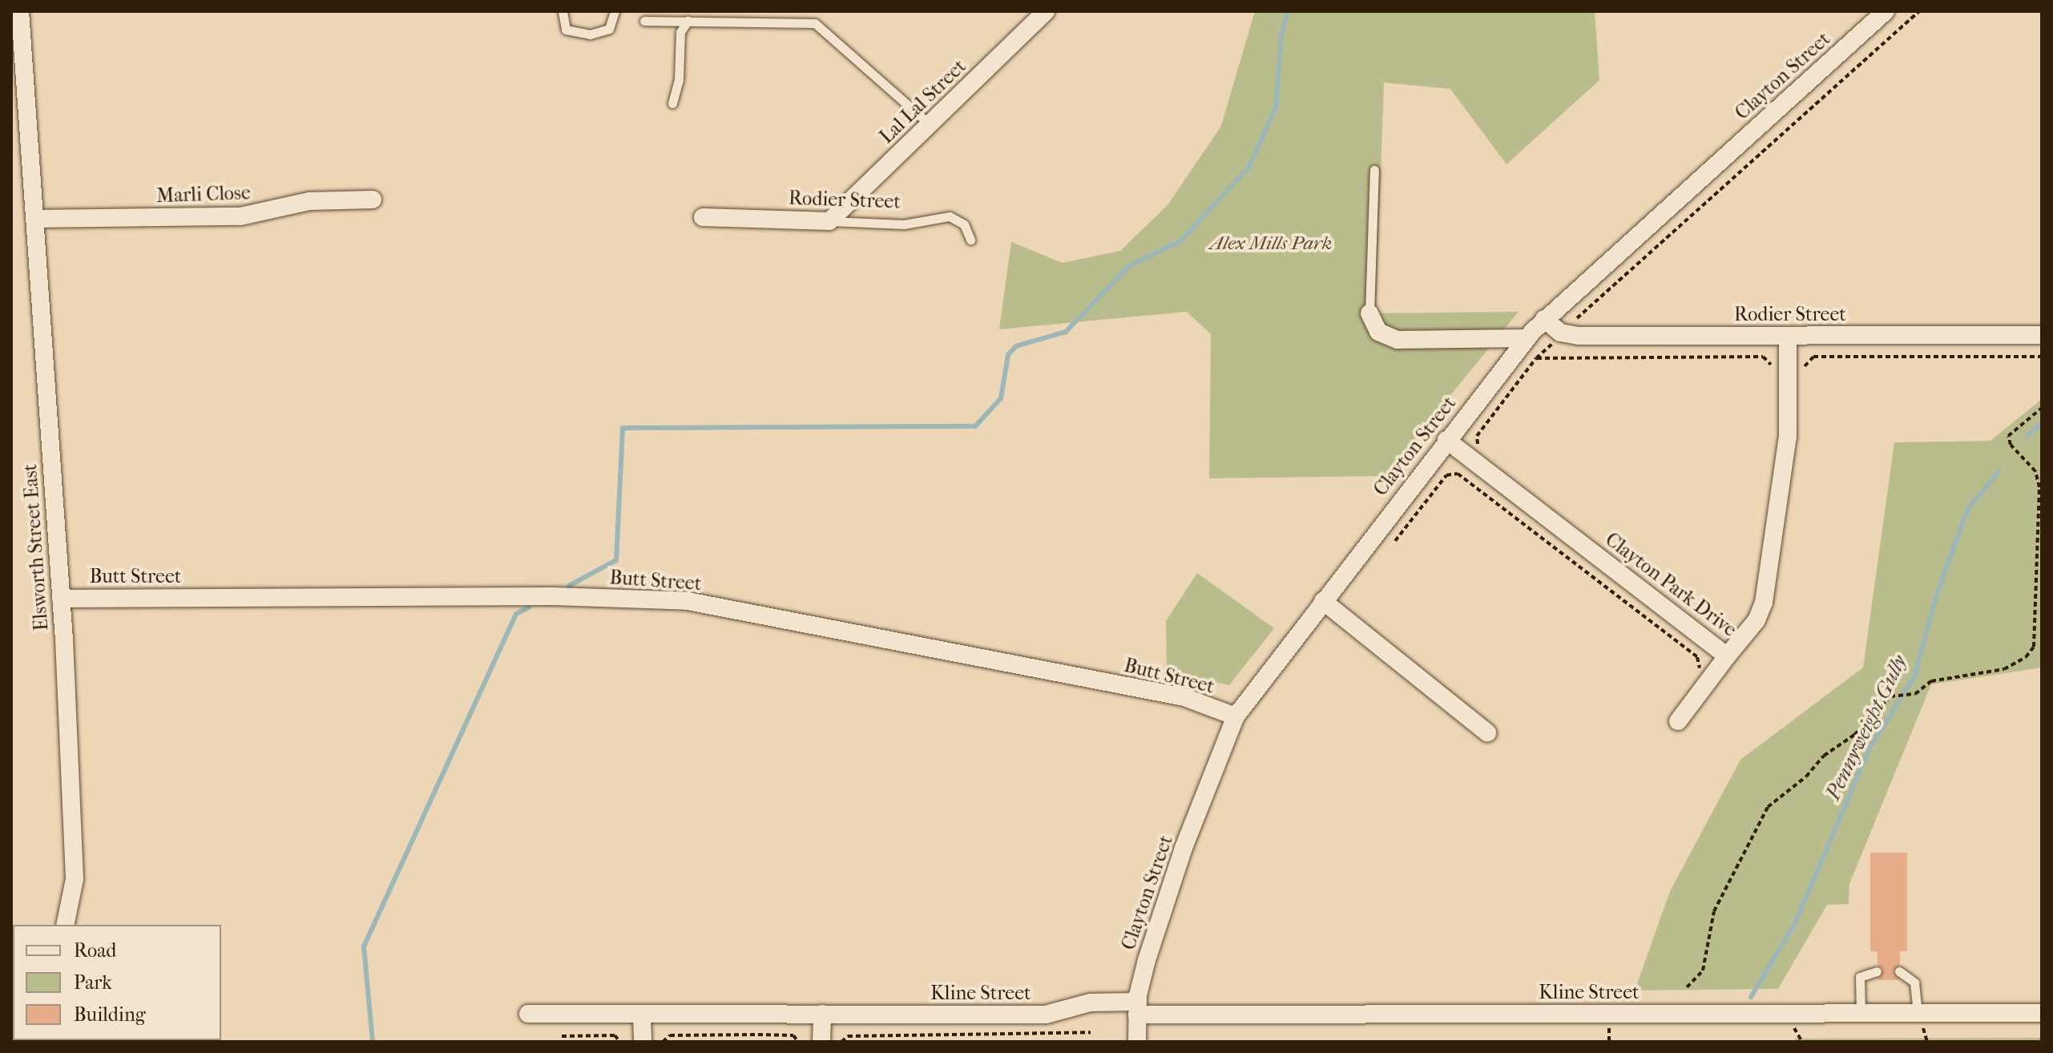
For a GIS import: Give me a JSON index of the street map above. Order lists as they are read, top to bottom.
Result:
{
  "streets": {
    "street": [
      "Clayton Street",
      "Lal Lal Street",
      "Marli Close",
      "Rodier Street",
      "Elsworth Street East",
      "Butt Street",
      "Clayton Park Drive",
      "Kline Street"
    ]
  },
  "crossings": [
    ["Clayton Street", "Butt Street"],
    ["Clayton Street", "Clayton Park Drive"],
    ["Clayton Street", "Kline Street"],
    ["Lal Lal Street", "Rodier Street"],
    ["Marli Close", "Elsworth Street East"],
    ["Rodier Street", "Clayton Park Drive"],
    ["Elsworth Street East", "Butt Street"]
  ],
  "water": ["Pennyweight Gully"],
  "parks": ["Alex Mills Park"],
  "legend": ["Road", "Park", "Building"]
}
